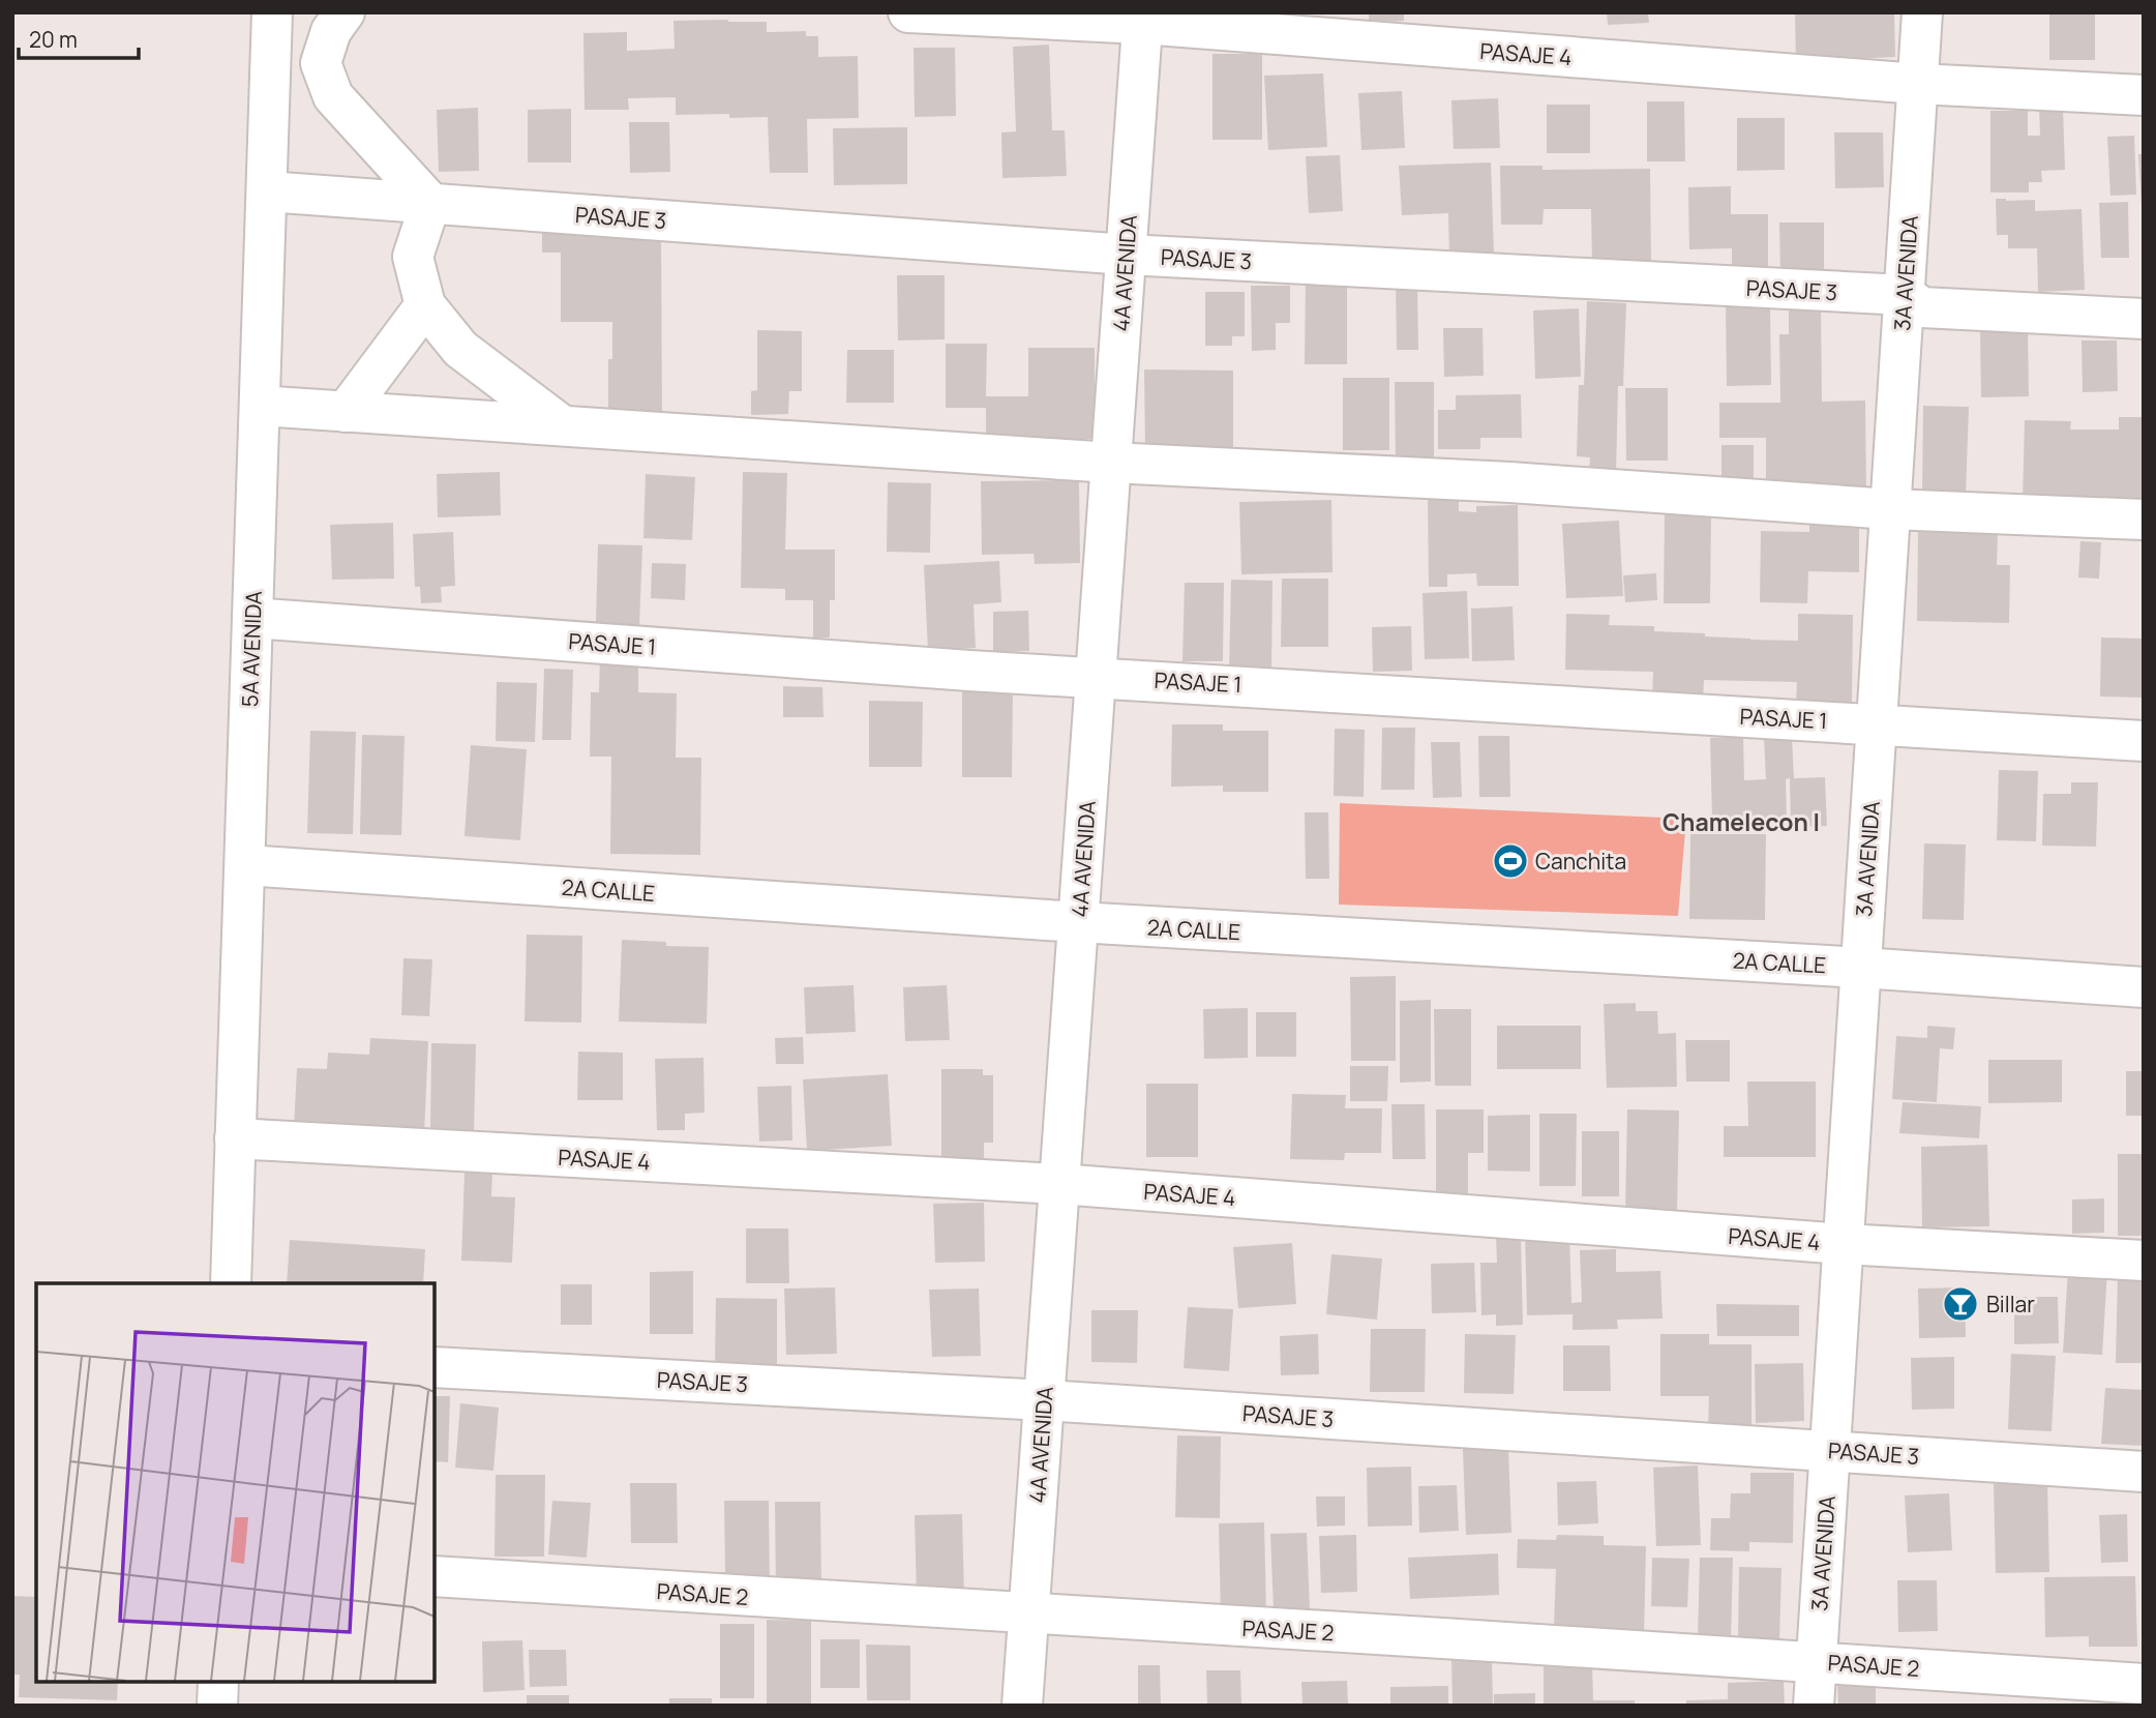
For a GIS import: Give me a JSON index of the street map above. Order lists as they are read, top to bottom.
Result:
{
  "streets": {
    "street": [
      "PASAJE 4",
      "PASAJE 3",
      "4A AVENIDA",
      "3A AVENIDA",
      "PASAJE 1",
      "5A AVENIDA",
      "2A CALLE",
      "PASAJE 2"
    ]
  },
  "crossings": [
    ["PASAJE 4", "4A AVENIDA"],
    ["PASAJE 4", "3A AVENIDA"],
    ["PASAJE 4", "5A AVENIDA"],
    ["PASAJE 3", "4A AVENIDA"],
    ["PASAJE 3", "3A AVENIDA"],
    ["PASAJE 3", "5A AVENIDA"],
    ["4A AVENIDA", "PASAJE 1"],
    ["4A AVENIDA", "2A CALLE"],
    ["4A AVENIDA", "PASAJE 2"],
    ["3A AVENIDA", "PASAJE 1"],
    ["3A AVENIDA", "2A CALLE"],
    ["3A AVENIDA", "PASAJE 2"],
    ["PASAJE 1", "5A AVENIDA"],
    ["5A AVENIDA", "2A CALLE"]
  ],
  "districts": ["Chamelecon I"],
  "places": {
    "sports": ["Canchita"],
    "bar": ["Billar"]
  },
  "scale_bar": "20 m"
}
